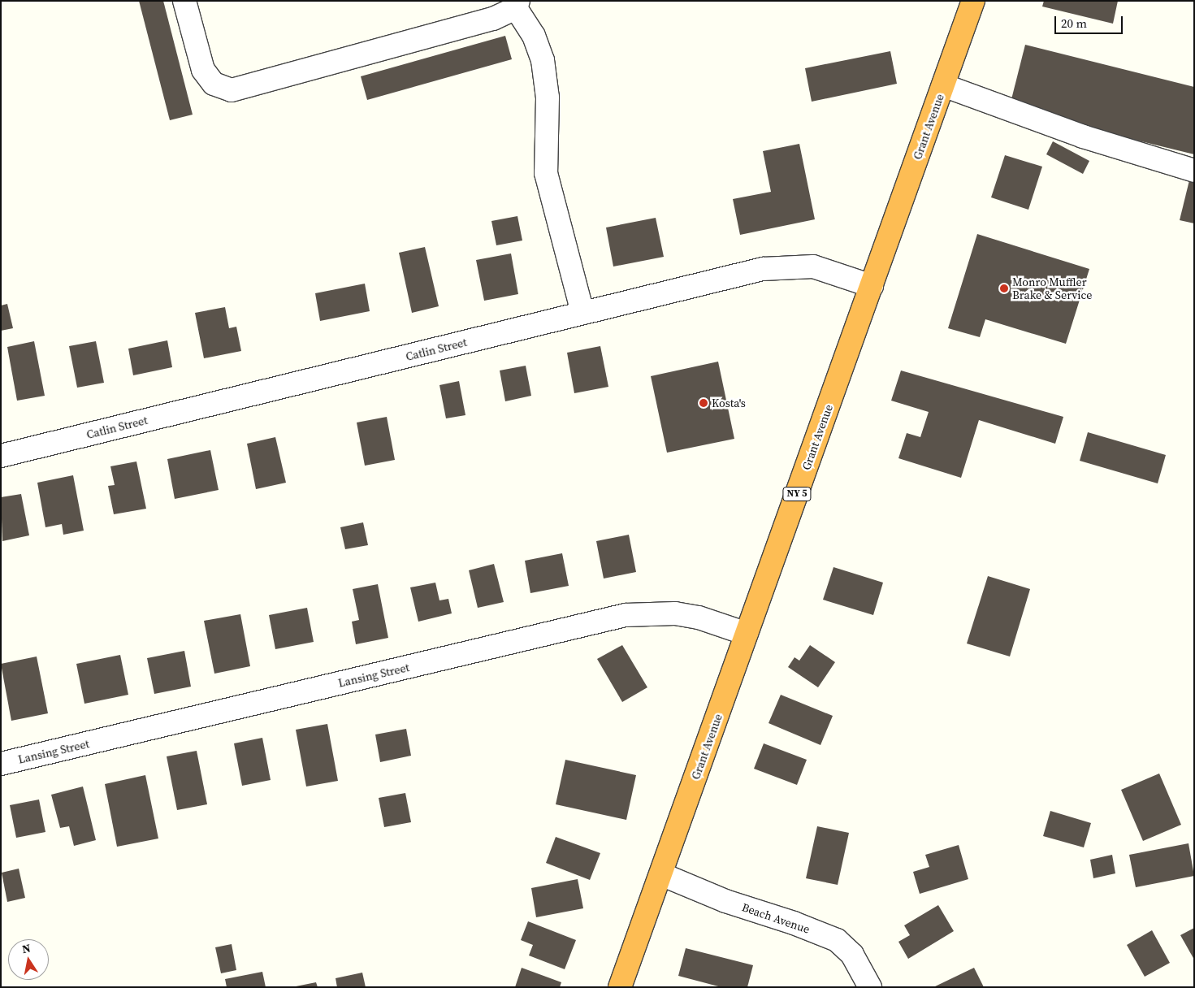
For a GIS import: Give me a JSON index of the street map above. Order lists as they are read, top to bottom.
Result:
{
  "streets": {
    "highway": ["Grant Avenue", "NY 5"],
    "street": ["Catlin Street", "Lansing Street", "Beach Avenue"]
  },
  "crossings": [
    ["Grant Avenue", "Catlin Street"],
    ["Grant Avenue", "Lansing Street"],
    ["Grant Avenue", "Beach Avenue"]
  ],
  "places": ["Monro Muffler Brake & Service", "Kosta's"],
  "scale_bar": "20 m",
  "north": "top"
}
